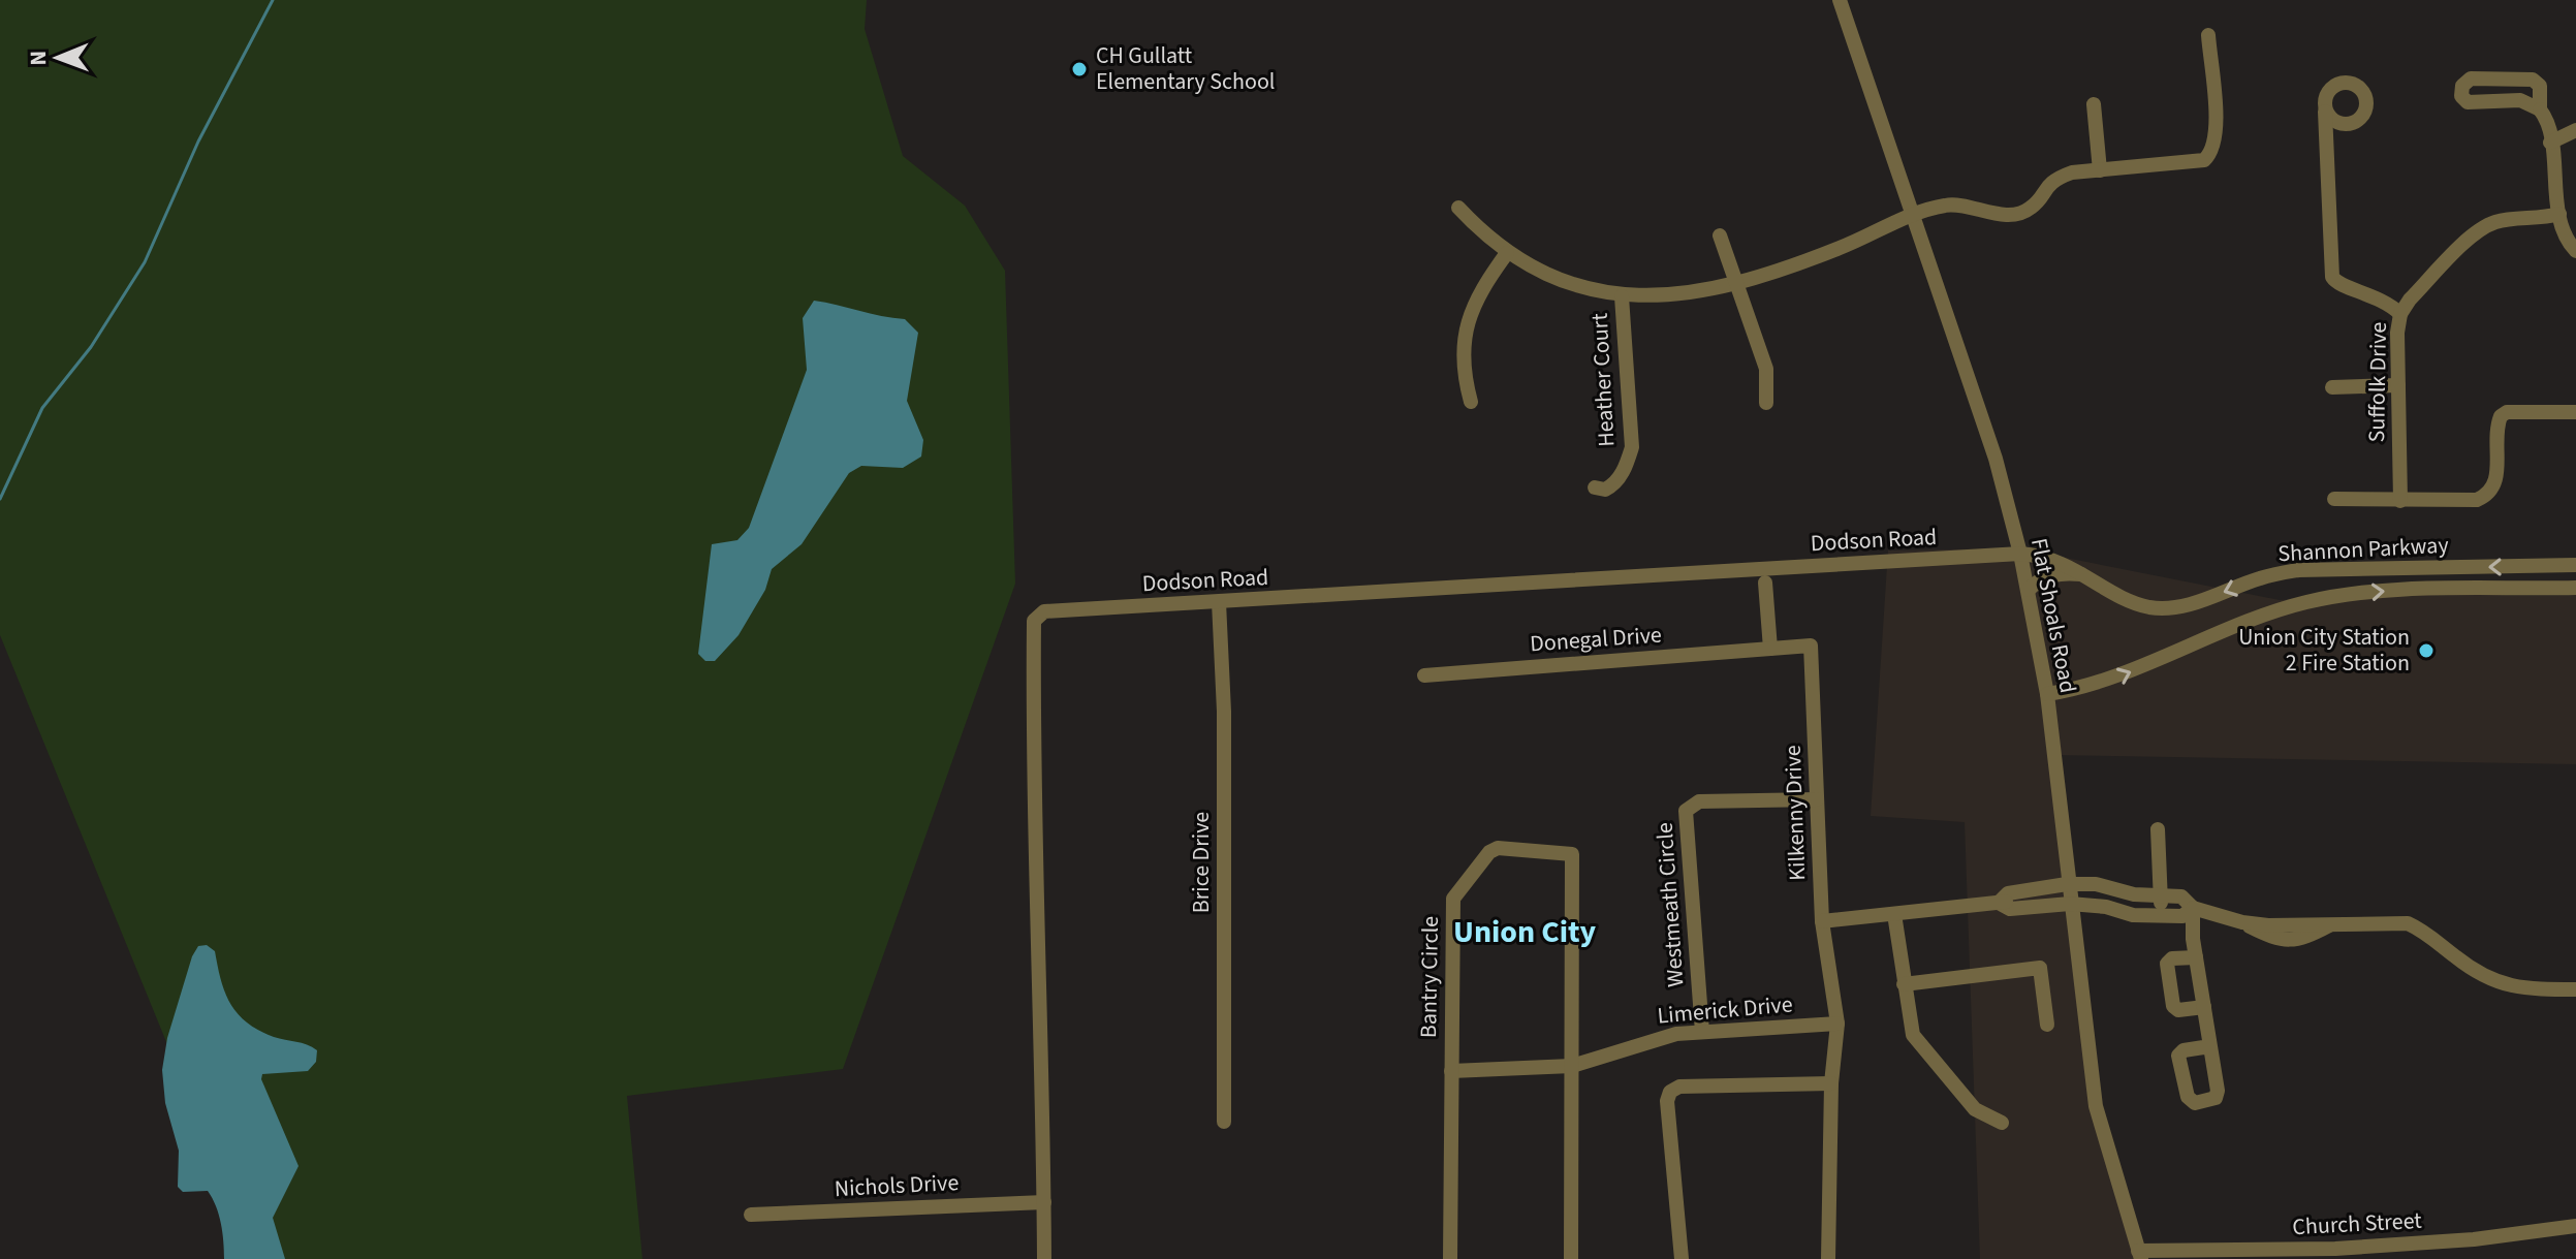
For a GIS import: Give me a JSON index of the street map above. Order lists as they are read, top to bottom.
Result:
{
  "streets": {
    "street": [
      "Heather Court",
      "Suffolk Drive",
      "Dodson Road",
      "Shannon Parkway",
      "Flat Shoals Road",
      "Donegal Drive",
      "Kilkenny Drive",
      "Brice Drive",
      "Westmeath Circle",
      "Bantry Circle",
      "Limerick Drive",
      "Nichols Drive",
      "Church Street"
    ]
  },
  "crossings": [
    ["Dodson Road", "Shannon Parkway"],
    ["Dodson Road", "Flat Shoals Road"],
    ["Dodson Road", "Brice Drive"],
    ["Dodson Road", "Nichols Drive"],
    ["Shannon Parkway", "Flat Shoals Road"],
    ["Flat Shoals Road", "Church Street"],
    ["Donegal Drive", "Kilkenny Drive"],
    ["Kilkenny Drive", "Westmeath Circle"],
    ["Kilkenny Drive", "Limerick Drive"],
    ["Westmeath Circle", "Limerick Drive"],
    ["Bantry Circle", "Limerick Drive"]
  ],
  "districts": ["Union City"],
  "places": ["CH Gullatt Elementary School", "Union City Station 2 Fire Station"],
  "north": "left"
}
